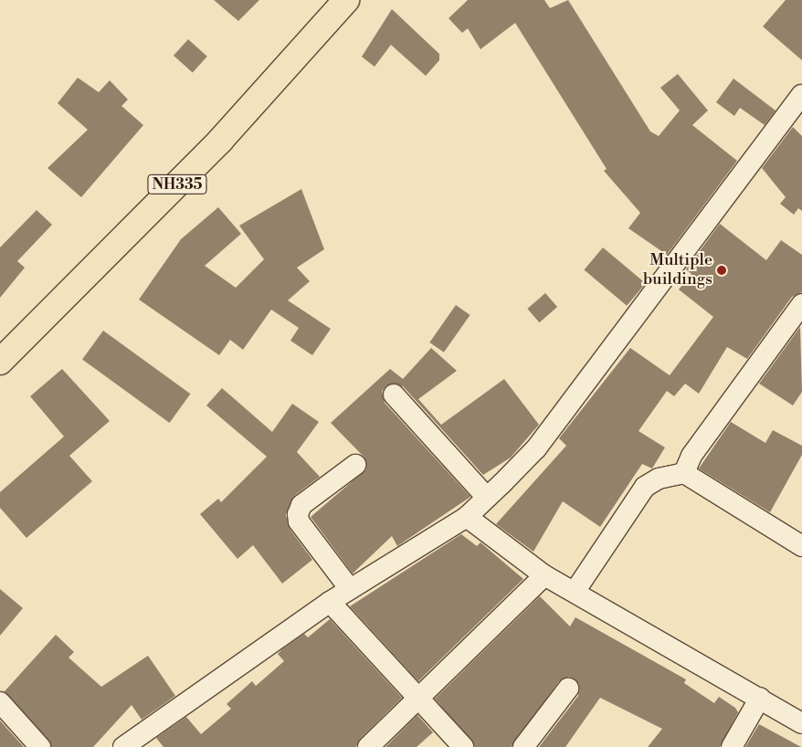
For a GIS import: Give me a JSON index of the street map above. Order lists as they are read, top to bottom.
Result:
{
  "streets": {
    "highway": ["NH335"]
  },
  "places": ["Multiple buildings"]
}
